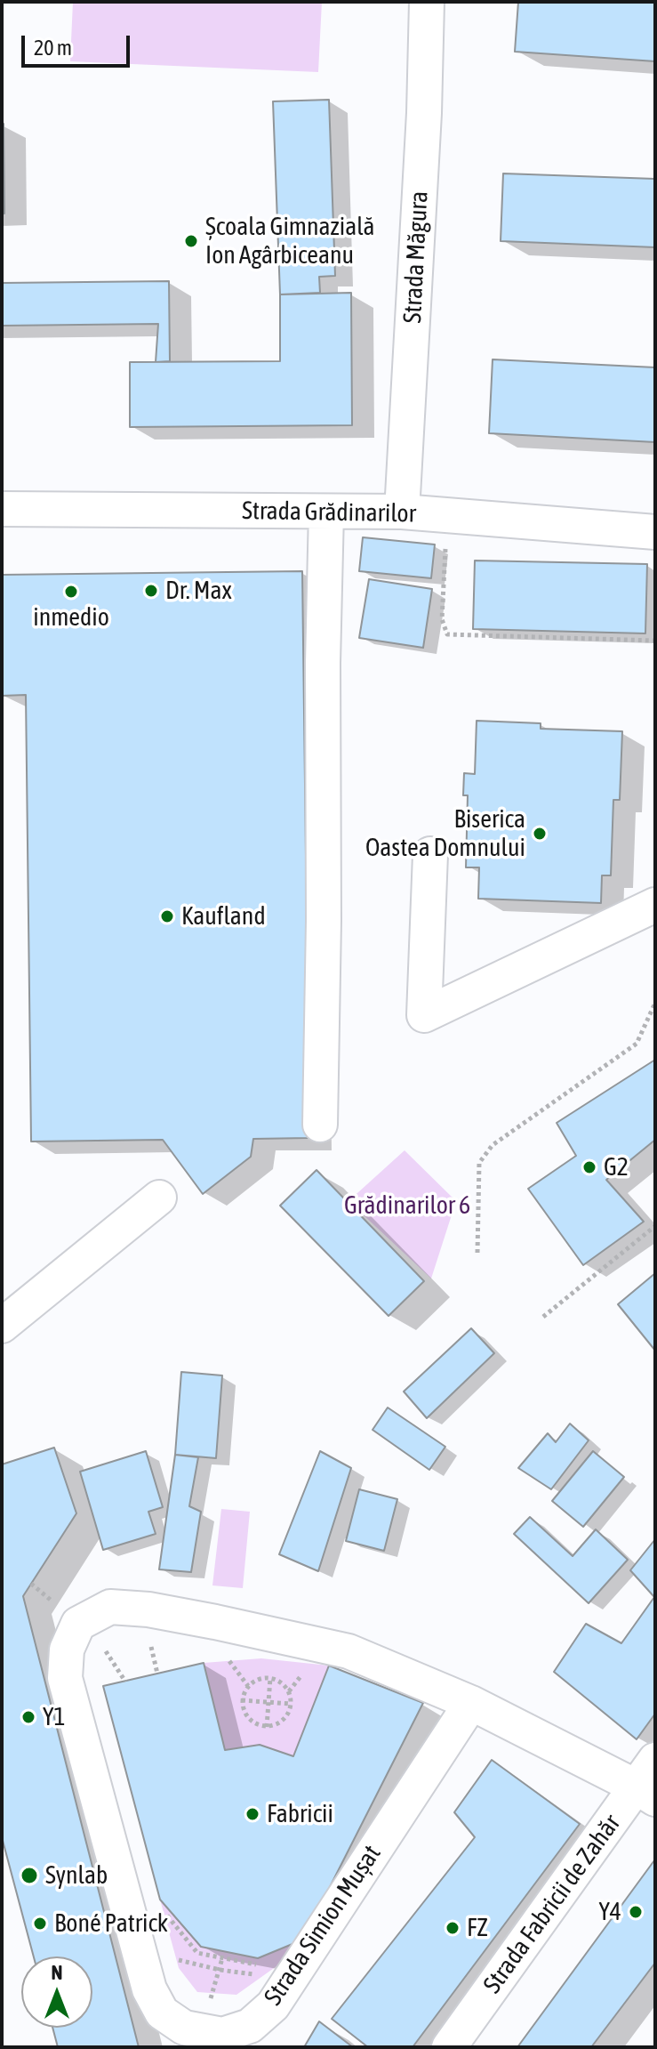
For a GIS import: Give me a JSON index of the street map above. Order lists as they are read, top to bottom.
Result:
{
  "streets": {
    "street": [
      "Strada Măgura",
      "Strada Grădinarilor",
      "Strada Fabricii de Zahăr",
      "Strada Simion Mușat"
    ]
  },
  "crossings": [
    ["Strada Măgura", "Strada Grădinarilor"],
    ["Strada Fabricii de Zahăr", "Strada Simion Mușat"]
  ],
  "parks": ["Grădinarilor 6"],
  "places": [
    "Școala Gimnazială Ion Agârbiceanu",
    "Dr. Max",
    "inmedio",
    "Biserica Oastea Domnului",
    "Kaufland",
    "G2",
    "Y1",
    "Fabricii",
    "Synlab",
    "Y4",
    "Boné Patrick",
    "FZ"
  ],
  "scale_bar": "20 m",
  "north": "top"
}
